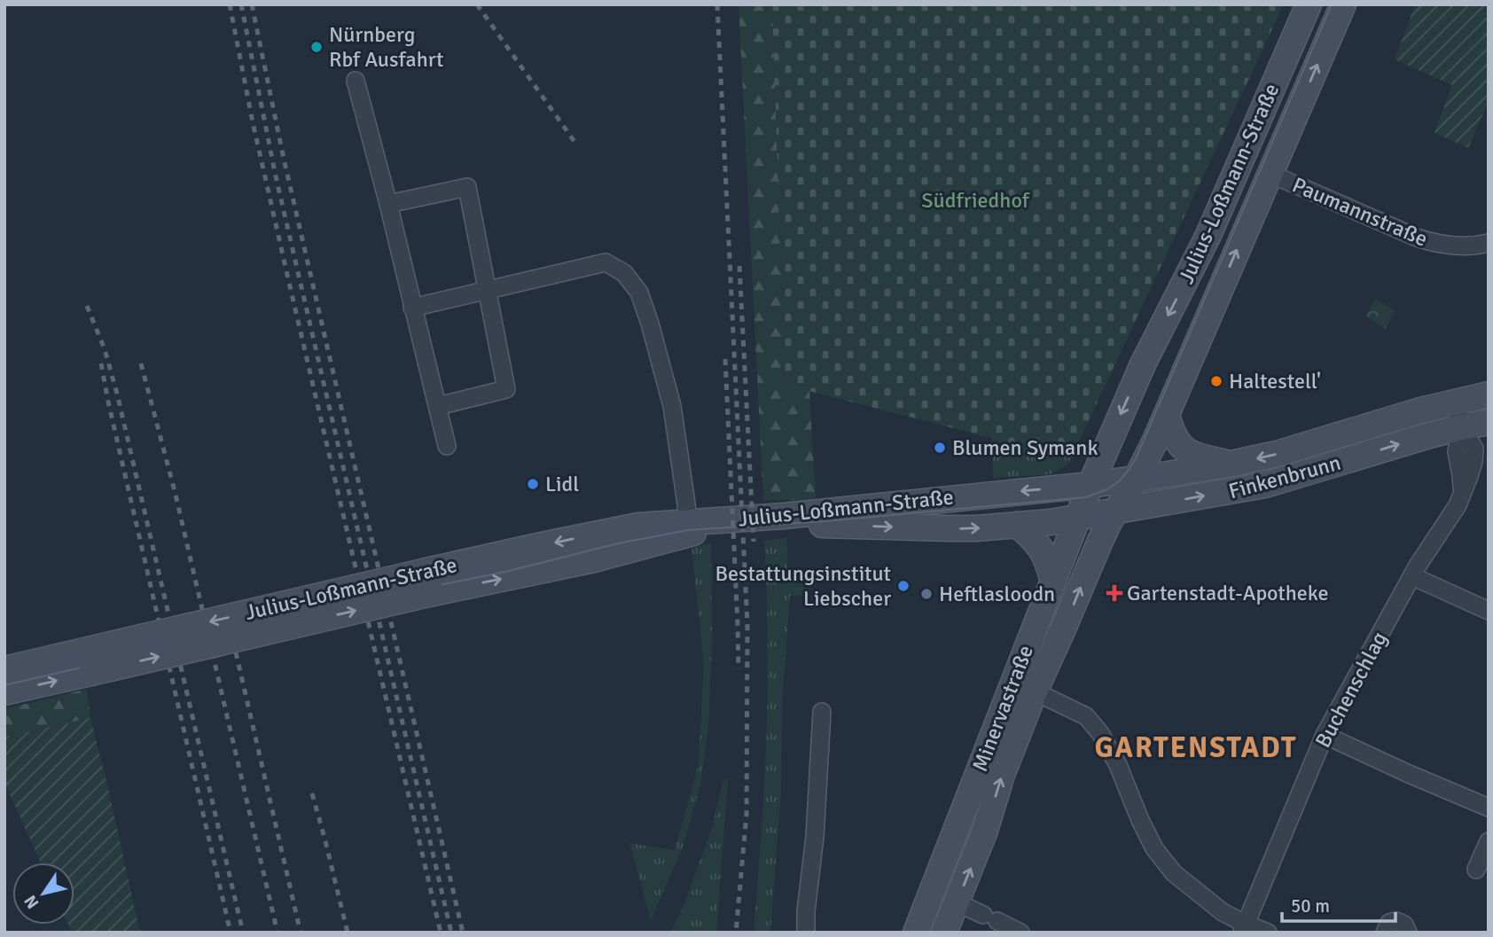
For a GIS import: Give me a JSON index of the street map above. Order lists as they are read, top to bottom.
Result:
{
  "streets": {
    "main road": ["Julius-Loßmann-Straße", "Finkenbrunn", "Minervastraße"],
    "street": ["Paumannstraße", "Buchenschlag"]
  },
  "crossings": [
    ["Julius-Loßmann-Straße", "Paumannstraße"],
    ["Julius-Loßmann-Straße", "Finkenbrunn"],
    ["Julius-Loßmann-Straße", "Minervastraße"],
    ["Finkenbrunn", "Buchenschlag"],
    ["Finkenbrunn", "Minervastraße"]
  ],
  "districts": ["GARTENSTADT"],
  "parks": ["Südfriedhof"],
  "places": {
    "other": [
      "Nürnberg Rbf Ausfahrt",
      "Haltestell'",
      "Blumen Symank",
      "Lidl",
      "Bestattungsinstitut Liebscher",
      "Heftlasloodn"
    ],
    "health": ["Gartenstadt-Apotheke"]
  },
  "scale_bar": "50 m",
  "north": "bottom left"
}
